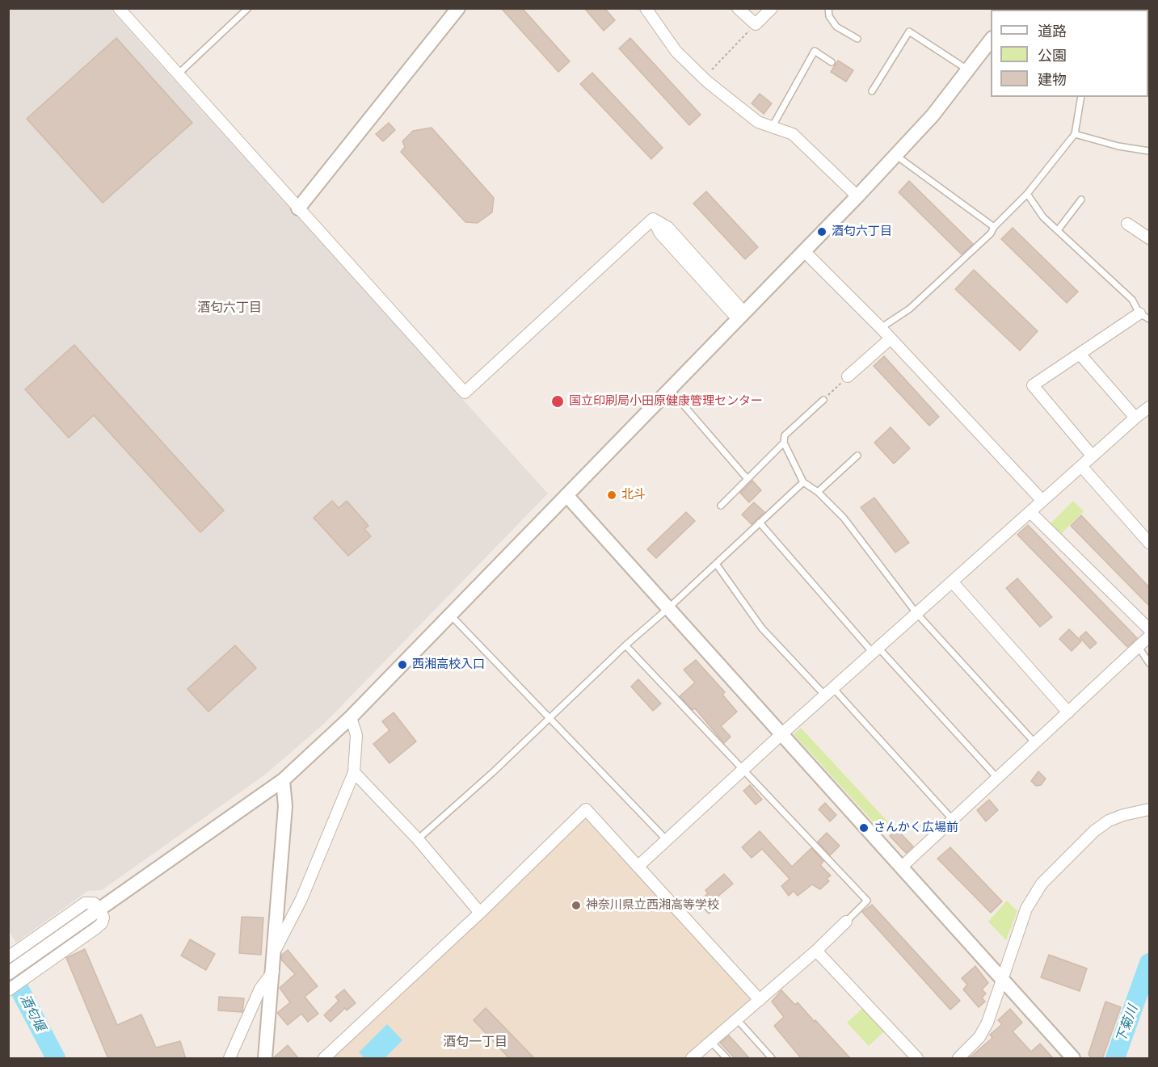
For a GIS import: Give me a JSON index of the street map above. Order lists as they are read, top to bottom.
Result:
{
  "districts": ["酒匂六丁目", "酒匂一丁目"],
  "water": ["酒匂堰", "下菊川"],
  "places": [
    "酒匂六丁目",
    "国立印刷局小田原健康管理センター",
    "北斗",
    "西湘高校入口",
    "さんかく広場前",
    "神奈川県立西湘高等学校"
  ],
  "legend": ["道路", "公園", "建物"]
}
